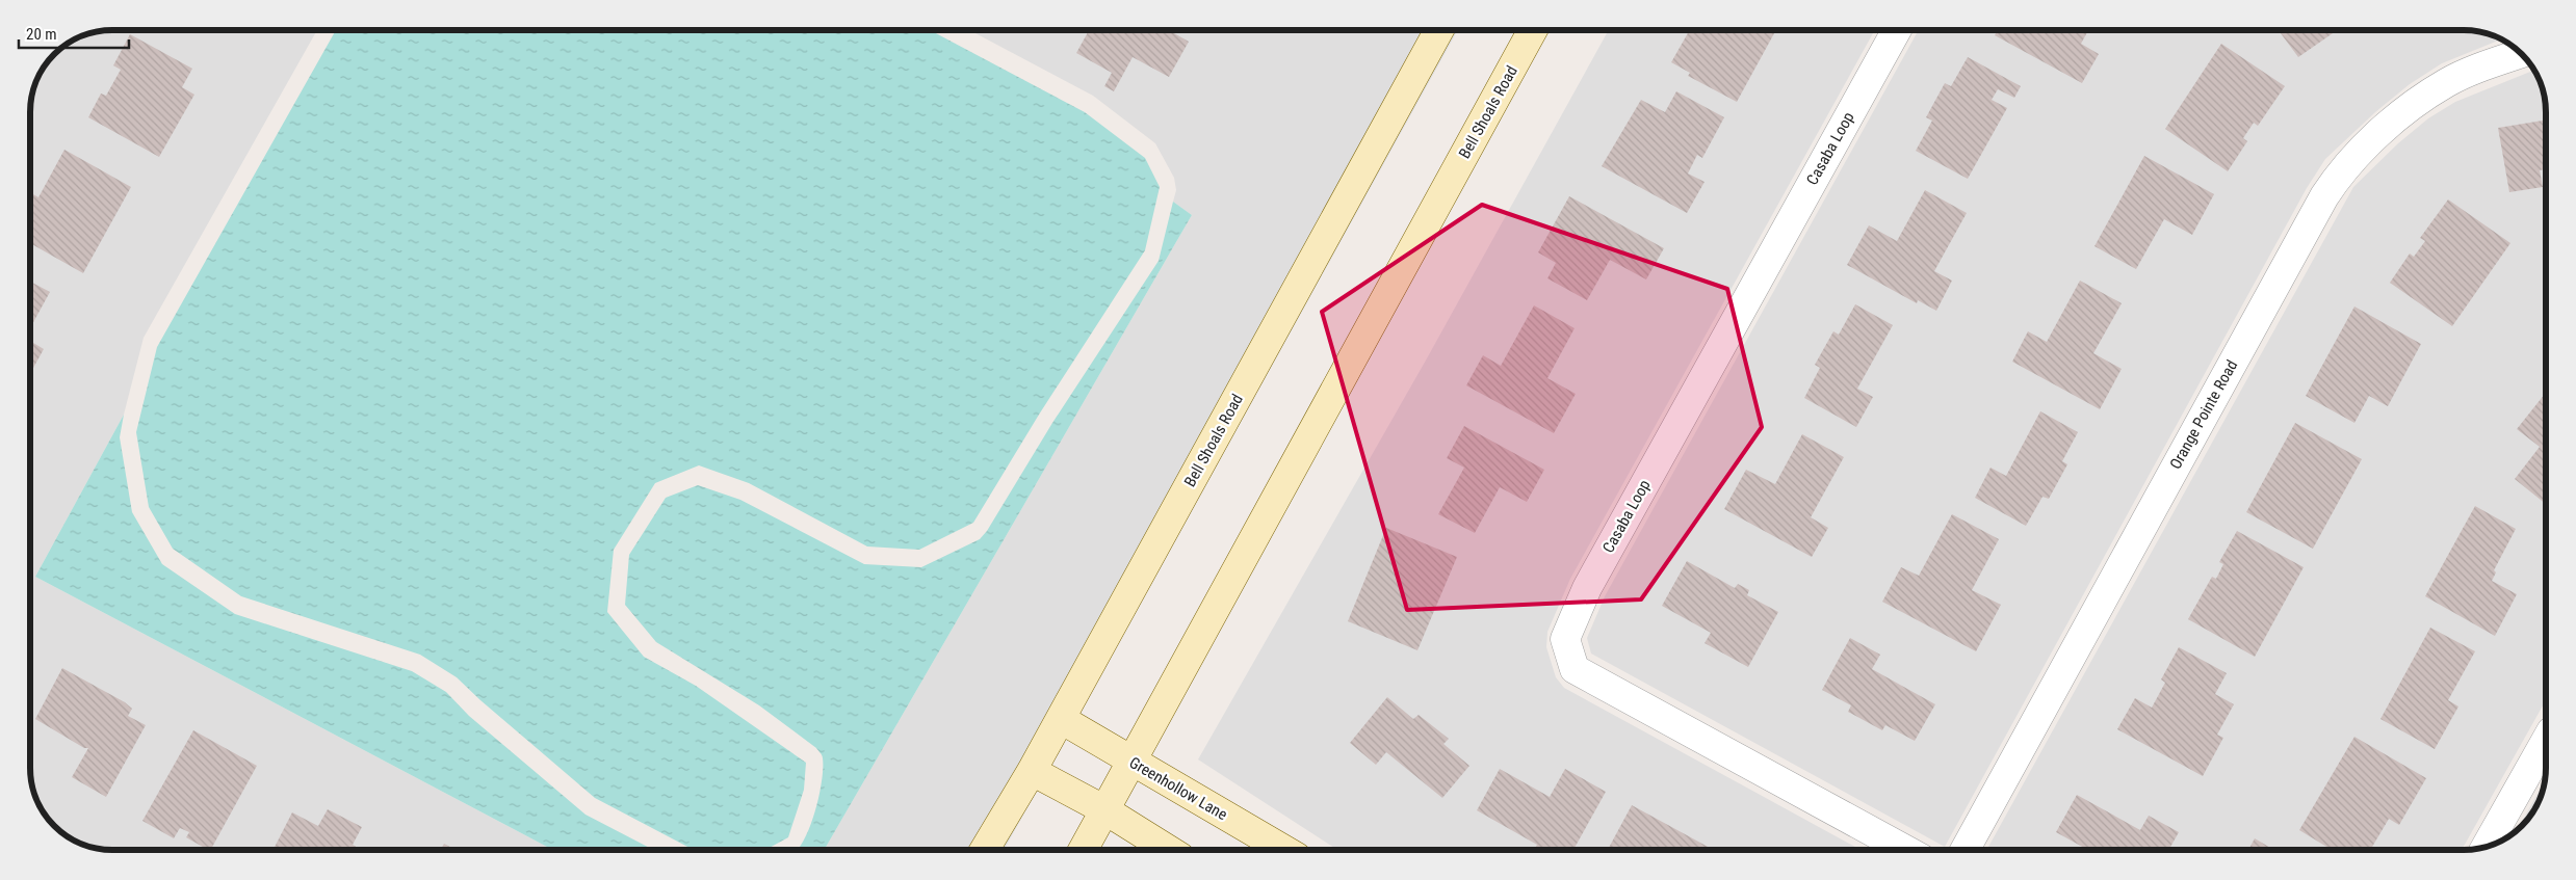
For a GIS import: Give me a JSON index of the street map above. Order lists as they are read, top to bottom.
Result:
{
  "streets": {
    "main road": ["Bell Shoals Road", "Greenhollow Lane"],
    "street": ["Casaba Loop", "Orange Pointe Road"]
  },
  "crossings": [
    ["Bell Shoals Road", "Greenhollow Lane"]
  ],
  "scale_bar": "20 m"
}
